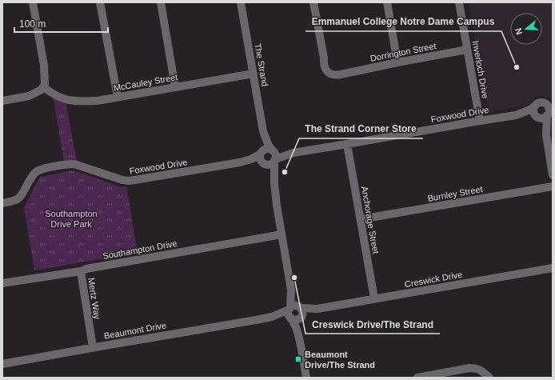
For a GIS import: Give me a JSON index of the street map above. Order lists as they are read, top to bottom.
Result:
{
  "streets": {
    "street": [
      "Dorrington Street",
      "The Strand",
      "Inverloch Drive",
      "McCauley Street",
      "Foxwood Drive",
      "Burnley Street",
      "Anchorage Street",
      "Southampton Drive",
      "Creswick Drive",
      "Mertz Way",
      "Beaumont Drive"
    ]
  },
  "crossings": [
    ["Dorrington Street", "Inverloch Drive"],
    ["The Strand", "McCauley Street"],
    ["The Strand", "Foxwood Drive"],
    ["Inverloch Drive", "Foxwood Drive"],
    ["Foxwood Drive", "Anchorage Street"],
    ["Burnley Street", "Anchorage Street"],
    ["Anchorage Street", "Creswick Drive"],
    ["Southampton Drive", "Mertz Way"],
    ["Creswick Drive", "Beaumont Drive"],
    ["Mertz Way", "Beaumont Drive"]
  ],
  "parks": ["Southampton Drive Park"],
  "places": {
    "other": ["Emmanuel College Notre Dame Campus", "The Strand Corner Store", "Creswick Drive/The Strand"],
    "transit": ["Beaumont Drive/The Strand"]
  },
  "scale_bar": "100 m",
  "north": "left"
}
